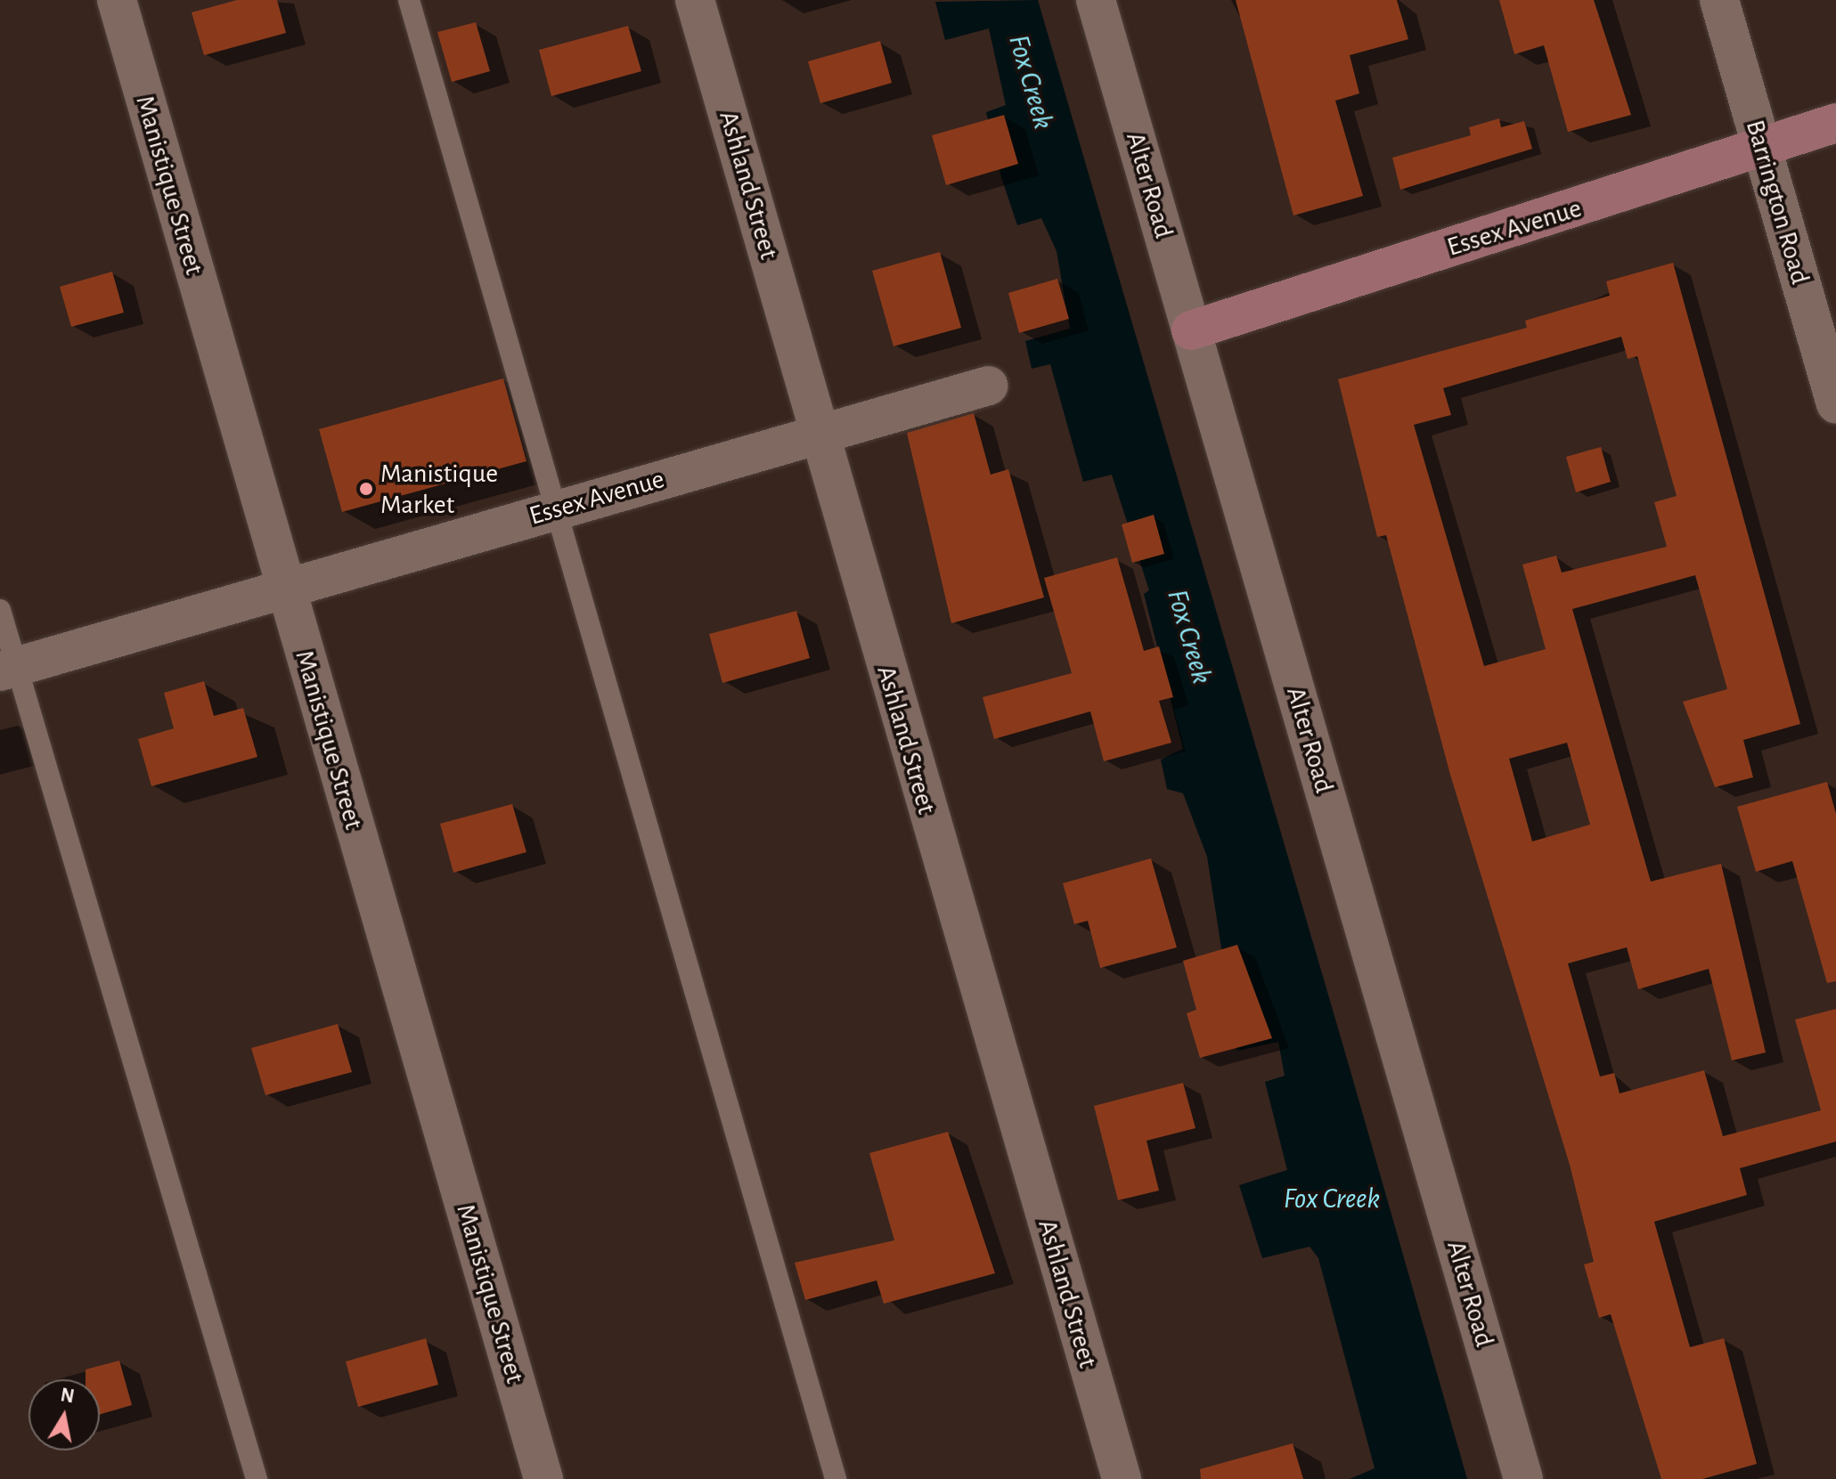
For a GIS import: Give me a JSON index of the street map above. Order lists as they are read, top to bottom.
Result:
{
  "streets": {
    "street": [
      "Manistique Street",
      "Ashland Street",
      "Alter Road",
      "Barrington Road",
      "Essex Avenue"
    ]
  },
  "crossings": [
    ["Manistique Street", "Essex Avenue"],
    ["Ashland Street", "Essex Avenue"],
    ["Alter Road", "Essex Avenue"],
    ["Barrington Road", "Essex Avenue"]
  ],
  "water": ["Fox Creek"],
  "places": ["Manistique Market"],
  "north": "top"
}
